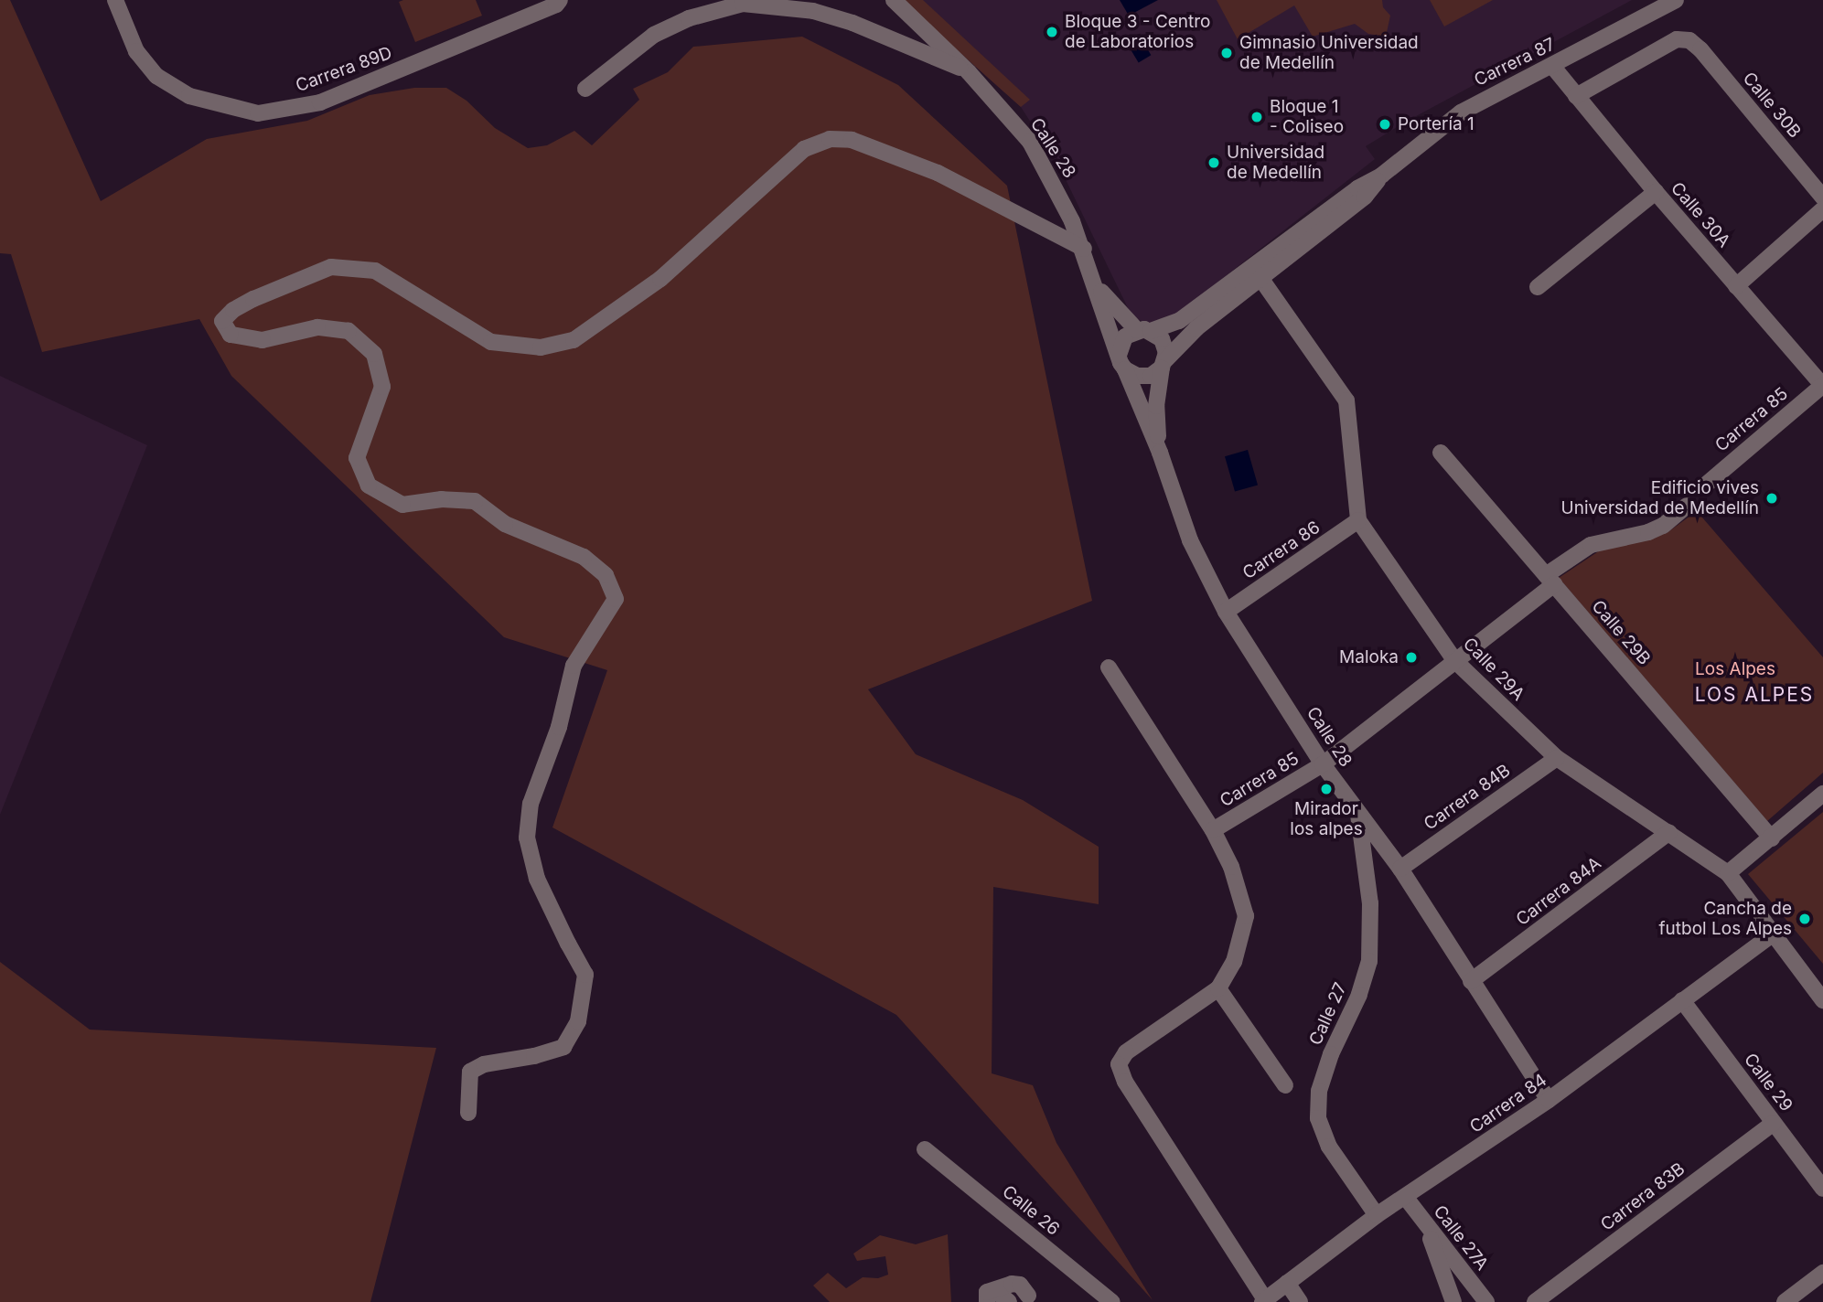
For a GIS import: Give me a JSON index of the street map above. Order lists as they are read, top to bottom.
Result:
{
  "streets": {
    "street": [
      "Carrera 87",
      "Carrera 89D",
      "Calle 30B",
      "Calle 28",
      "Calle 30A",
      "Carrera 85",
      "Carrera 86",
      "Calle 29B",
      "Calle 29A",
      "Carrera 84B",
      "Carrera 84A",
      "Calle 27",
      "Calle 29",
      "Carrera 84",
      "Carrera 83B",
      "Calle 26",
      "Calle 27A"
    ]
  },
  "crossings": [
    ["Carrera 87", "Calle 28"],
    ["Carrera 87", "Calle 30A"],
    ["Carrera 87", "Calle 29A"],
    ["Calle 30B", "Calle 30A"],
    ["Calle 28", "Carrera 85"],
    ["Calle 28", "Carrera 86"],
    ["Calle 28", "Carrera 84B"],
    ["Calle 28", "Carrera 84A"],
    ["Calle 28", "Calle 27"],
    ["Calle 28", "Carrera 84"],
    ["Calle 30A", "Carrera 85"],
    ["Carrera 85", "Calle 29B"],
    ["Carrera 85", "Calle 29A"],
    ["Carrera 86", "Calle 29A"],
    ["Calle 29A", "Carrera 84B"],
    ["Calle 29A", "Carrera 84A"],
    ["Calle 29A", "Carrera 84"],
    ["Calle 27", "Carrera 84"],
    ["Calle 29", "Carrera 84"],
    ["Calle 29", "Carrera 83B"],
    ["Carrera 84", "Calle 27A"]
  ],
  "districts": ["LOS ALPES"],
  "parks": ["Los Alpes"],
  "places": [
    "Bloque 3 - Centro de Laboratorios",
    "Gimnasio Universidad de Medellín",
    "Bloque 1 - Coliseo",
    "Portería 1",
    "Universidad de Medellín",
    "Edificio vives Universidad de Medellín",
    "Maloka",
    "Mirador los alpes",
    "Cancha de futbol Los Alpes"
  ]
}
